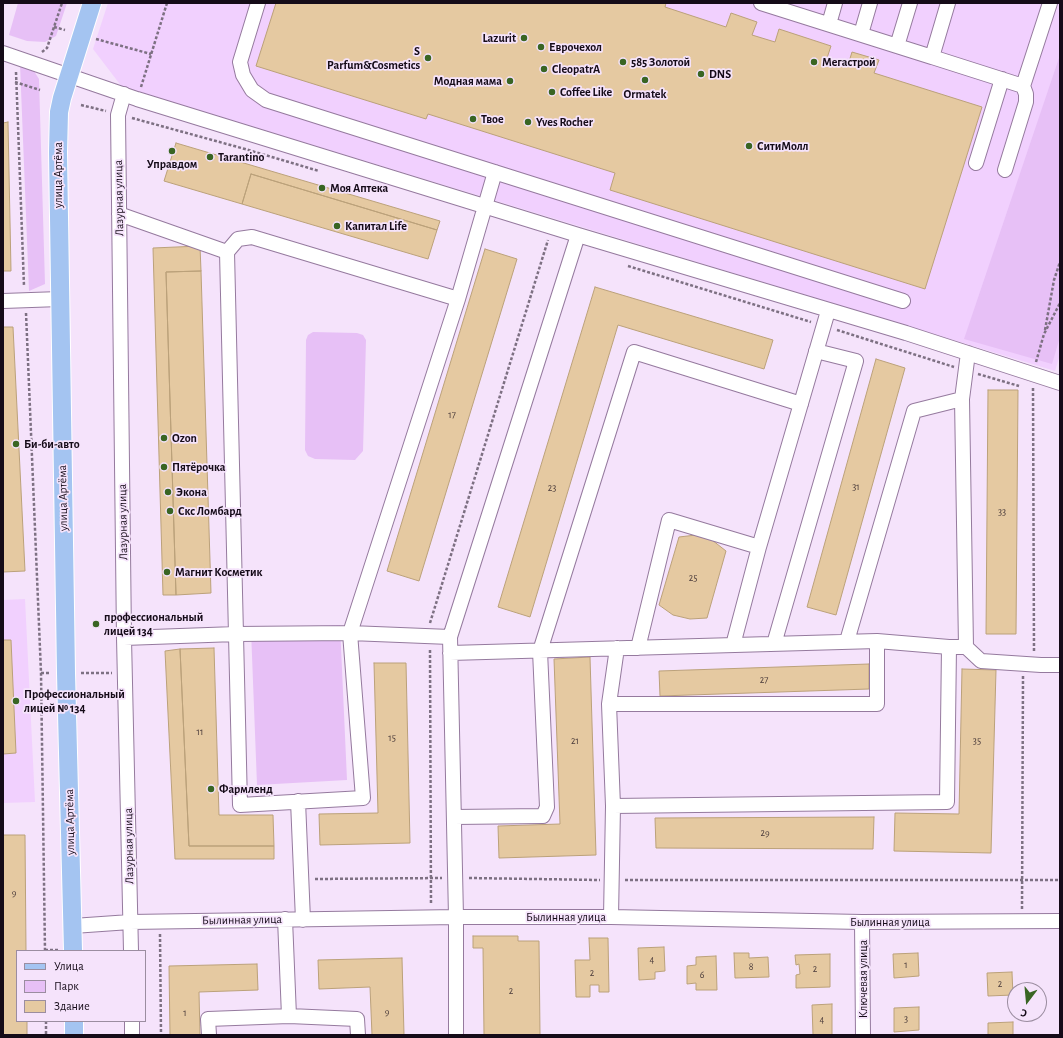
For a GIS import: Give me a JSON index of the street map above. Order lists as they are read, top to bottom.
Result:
{
  "streets": {
    "main road": ["улица Артёма"],
    "street": ["Лазурная улица", "Былинная улица", "Ключевая улица"]
  },
  "crossings": [
    ["улица Артёма", "Былинная улица"],
    ["Лазурная улица", "Былинная улица"],
    ["Былинная улица", "Ключевая улица"]
  ],
  "places": [
    "Lazurit",
    "Еврочехол",
    "S Parfum&Cosmetics",
    "585 Золотой",
    "Мегастрой",
    "CleopatrA",
    "DNS",
    "Ormatek",
    "Модная мама",
    "Coffee Like",
    "Твое",
    "Yves Rocher",
    "СитиМолл",
    "Управдом",
    "Tarantino",
    "Моя Аптека",
    "Капитал Life",
    "Ozon",
    "Би-би-авто",
    "Пятёрочка",
    "Экона",
    "Скс Ломбард",
    "Магнит Косметик",
    "профессиональный лицей 134",
    "Профессиональный лицей № 134",
    "Фармленд"
  ],
  "house_numbers": [
    "17",
    "31",
    "23",
    "33",
    "25",
    "27",
    "11",
    "15",
    "21",
    "35",
    "29",
    "9",
    "4",
    "1",
    "8",
    "2",
    "2",
    "6",
    "2",
    "2",
    "9",
    "1",
    "3",
    "4"
  ],
  "legend": ["Улица", "Парк", "Здание"],
  "north": "bottom"
}
